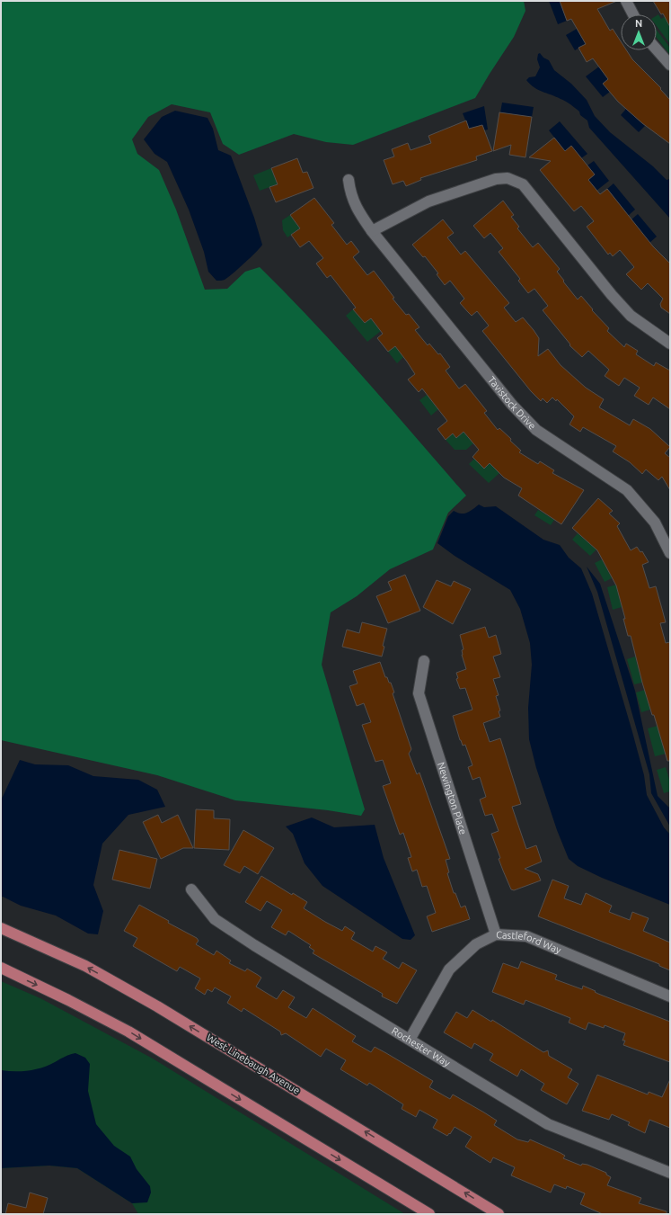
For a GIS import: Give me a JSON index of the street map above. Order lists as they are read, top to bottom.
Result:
{
  "streets": {
    "main road": ["West Linebaugh Avenue"],
    "street": [
      "Tavistock Drive",
      "Newington Place",
      "Castleford Way",
      "Rochester Way"
    ]
  },
  "crossings": [
    ["Newington Place", "Castleford Way"],
    ["Castleford Way", "Rochester Way"]
  ],
  "north": "top"
}
